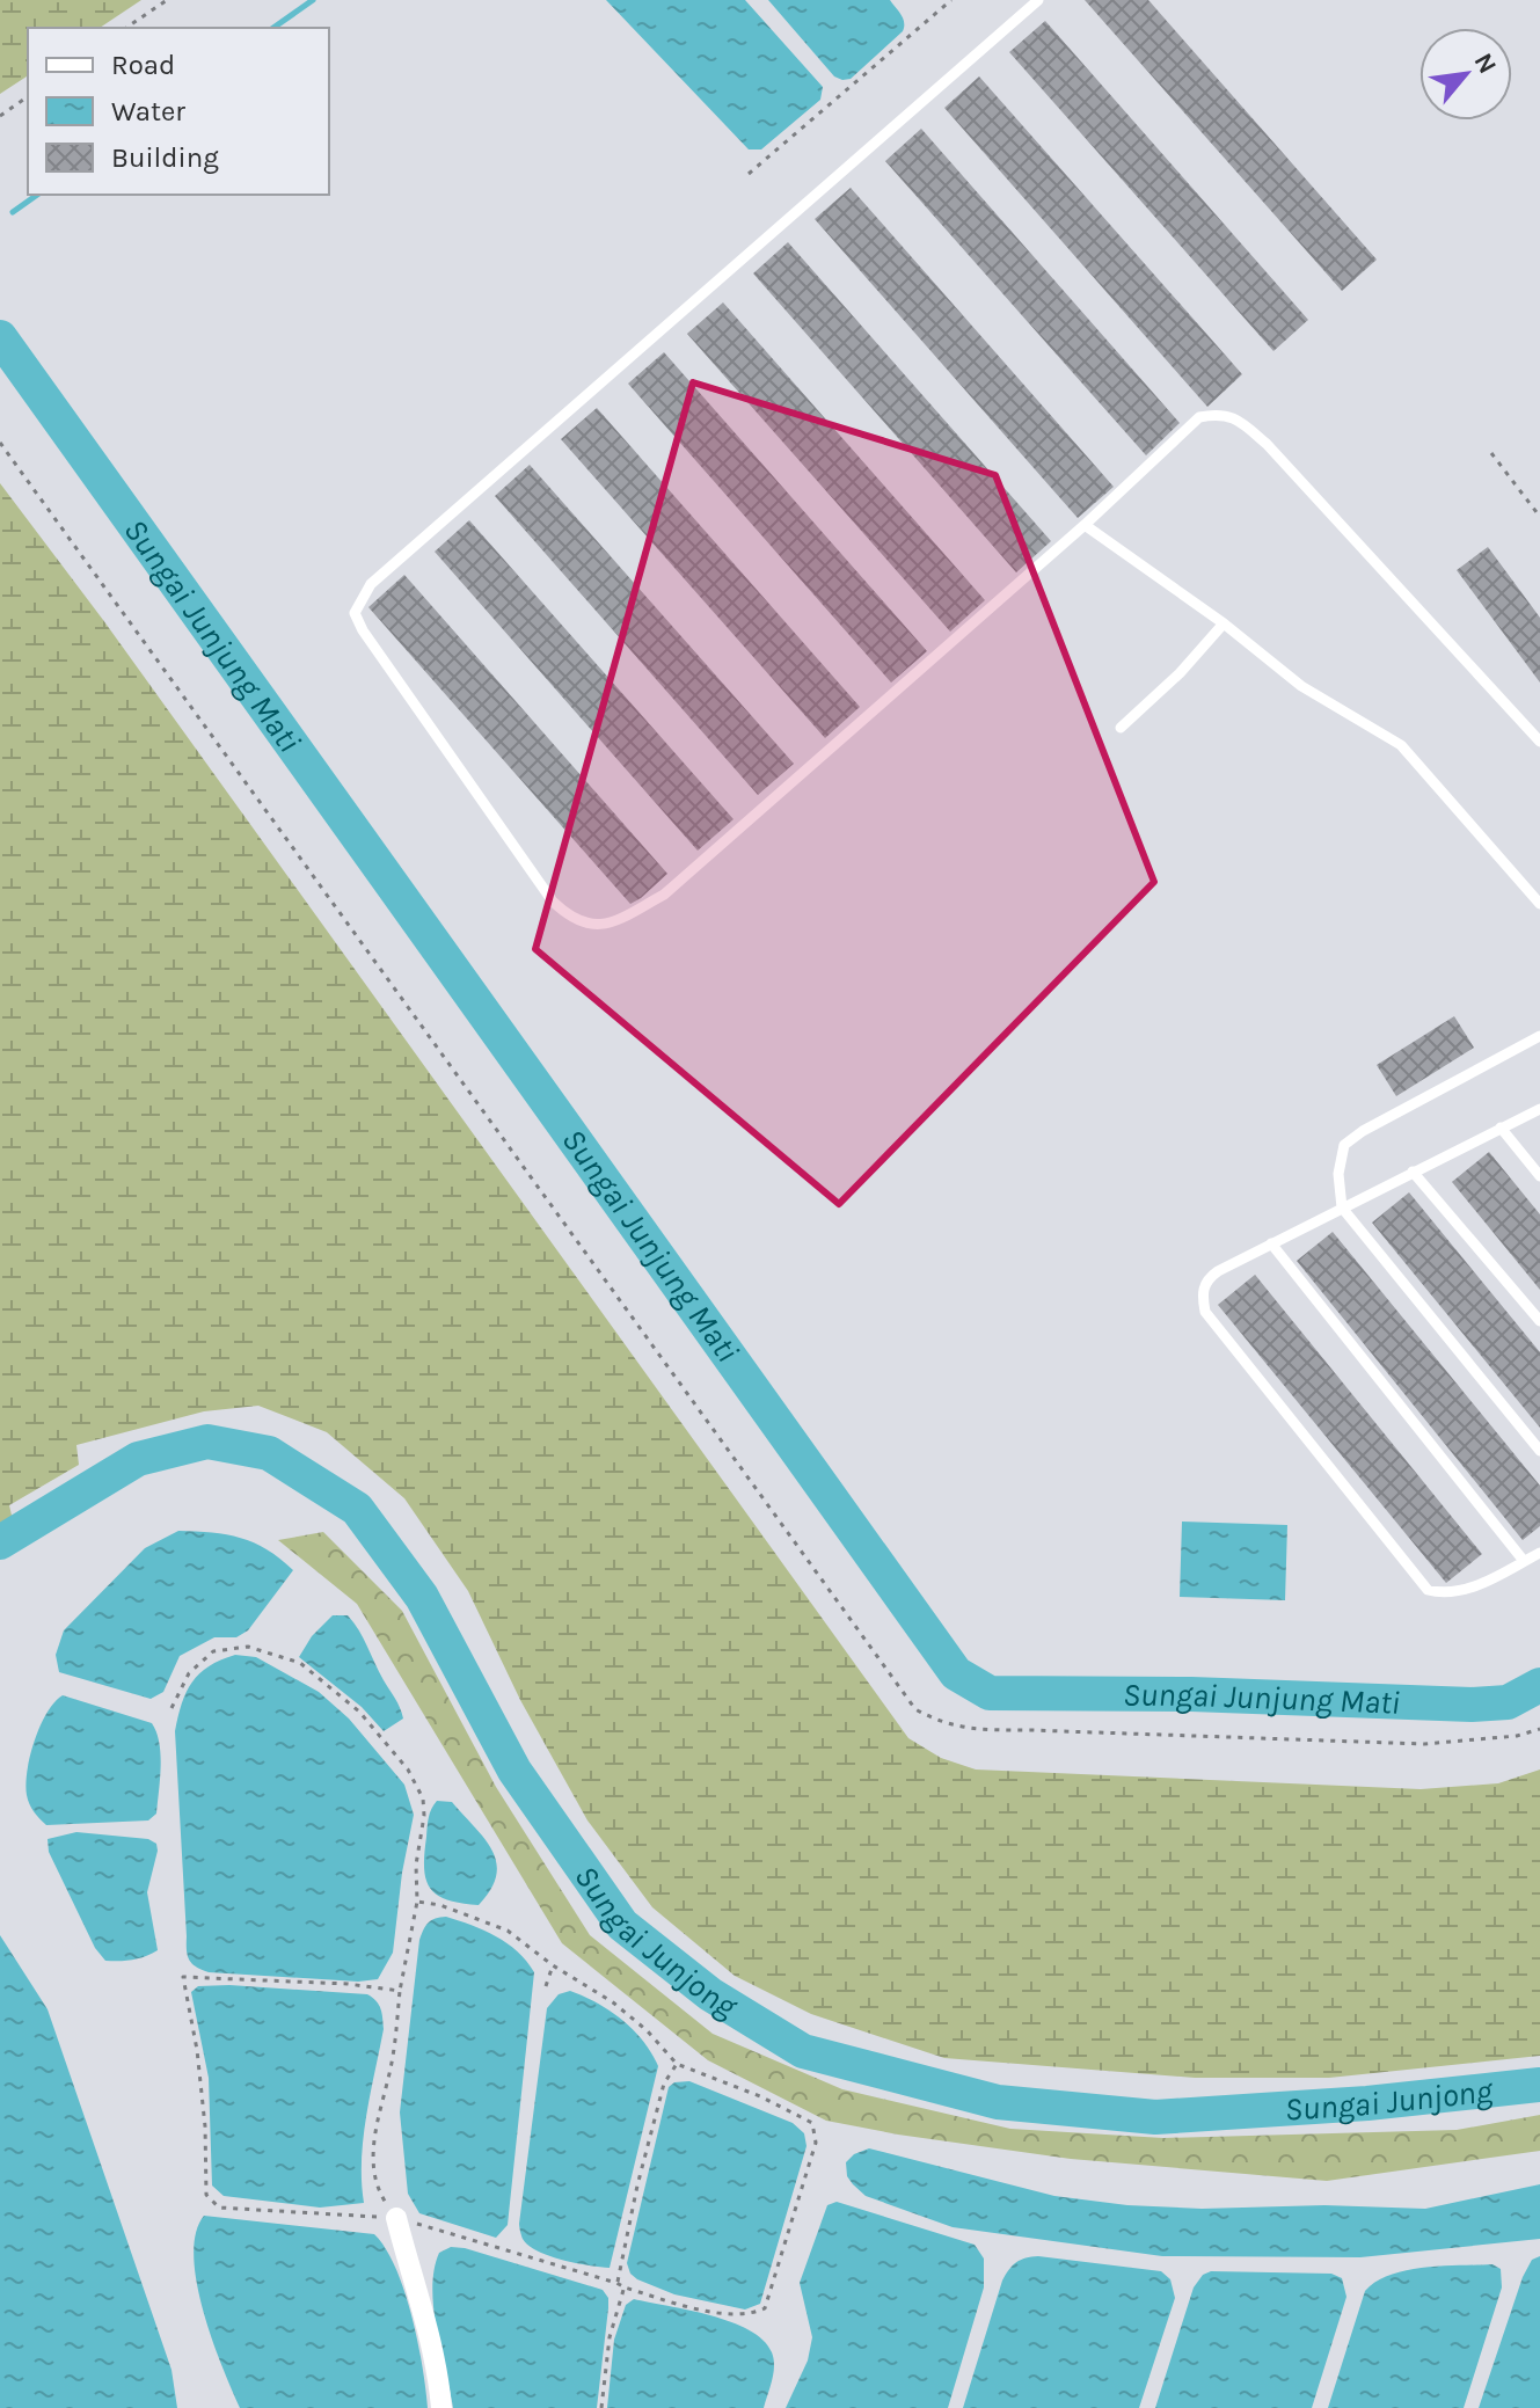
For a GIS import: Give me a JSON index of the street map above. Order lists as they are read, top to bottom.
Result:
{
  "water": ["Sungai Junjung Mati", "Sungai Junjong"],
  "legend": ["Road", "Water", "Building"],
  "north": "top right"
}
